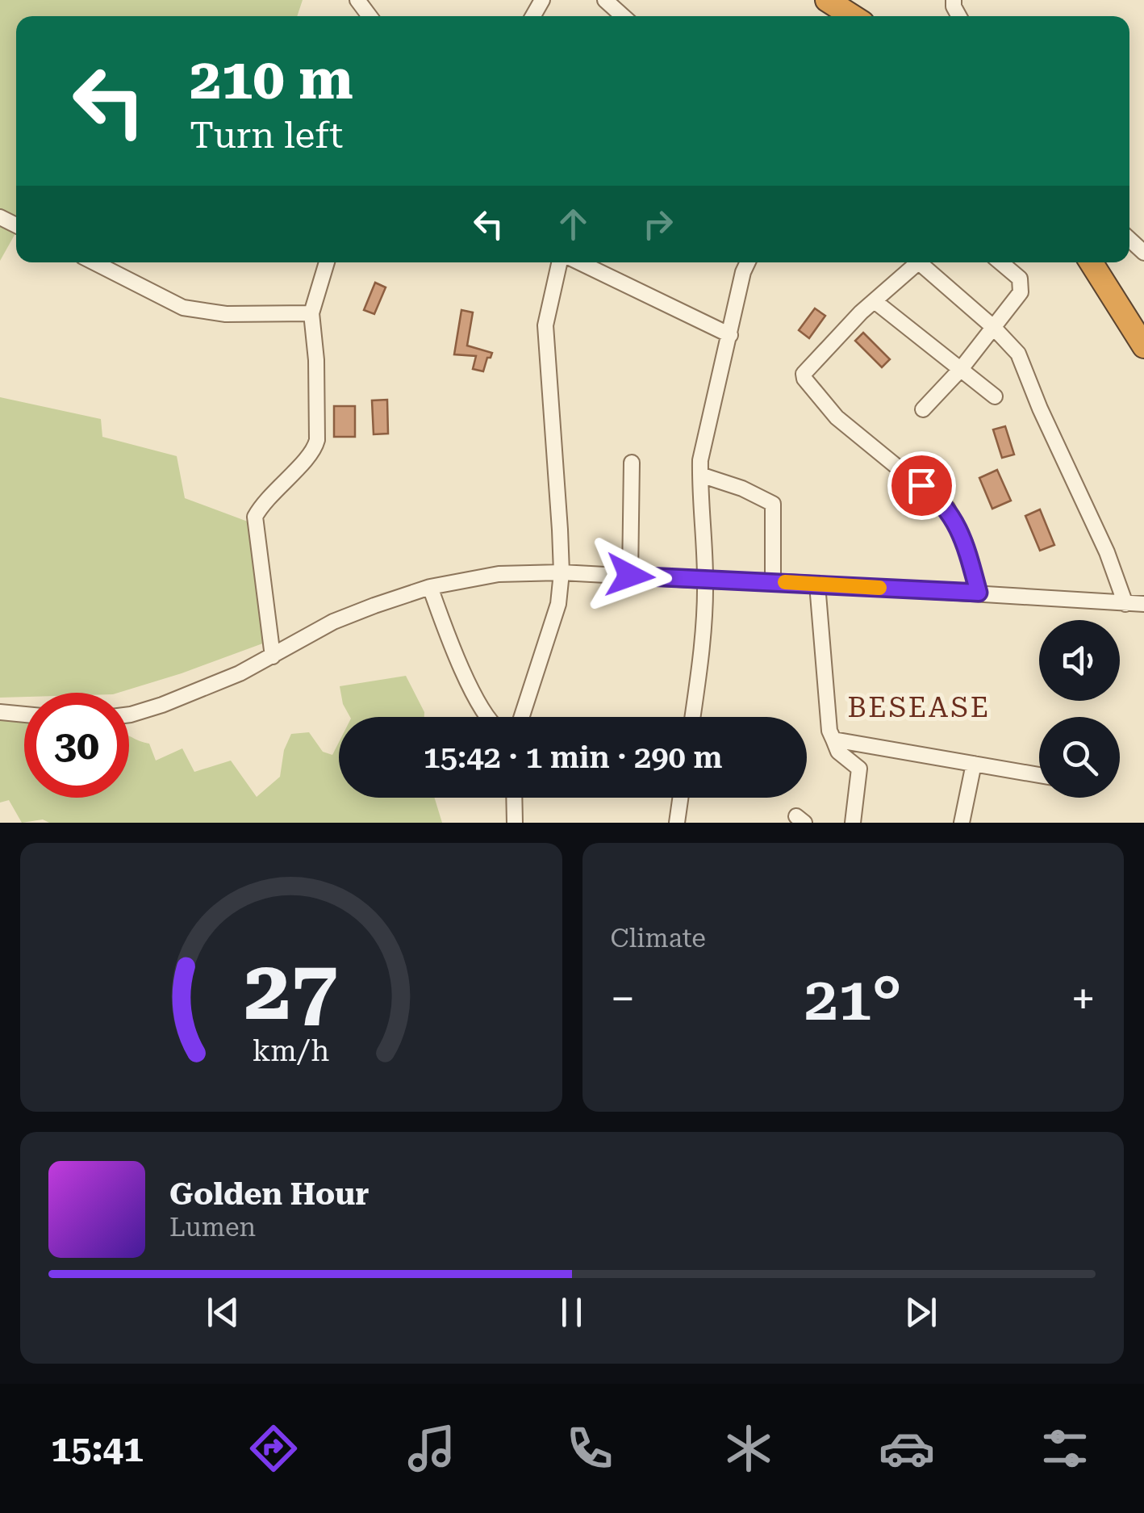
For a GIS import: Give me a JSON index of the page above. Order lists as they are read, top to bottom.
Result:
{
  "districts": ["BESEASE"],
  "page": {
    "turn": ["210 m", "Turn left"],
    "limit": "30",
    "trip": "15:42 · 1 min · 290 m",
    "tile": "Climate",
    "heat": ["−", "21°", "+"],
    "song": ["Golden Hour", "Lumen"],
    "tabs": "15:41",
    "gauge": ["27", "km/h"]
  }
}
